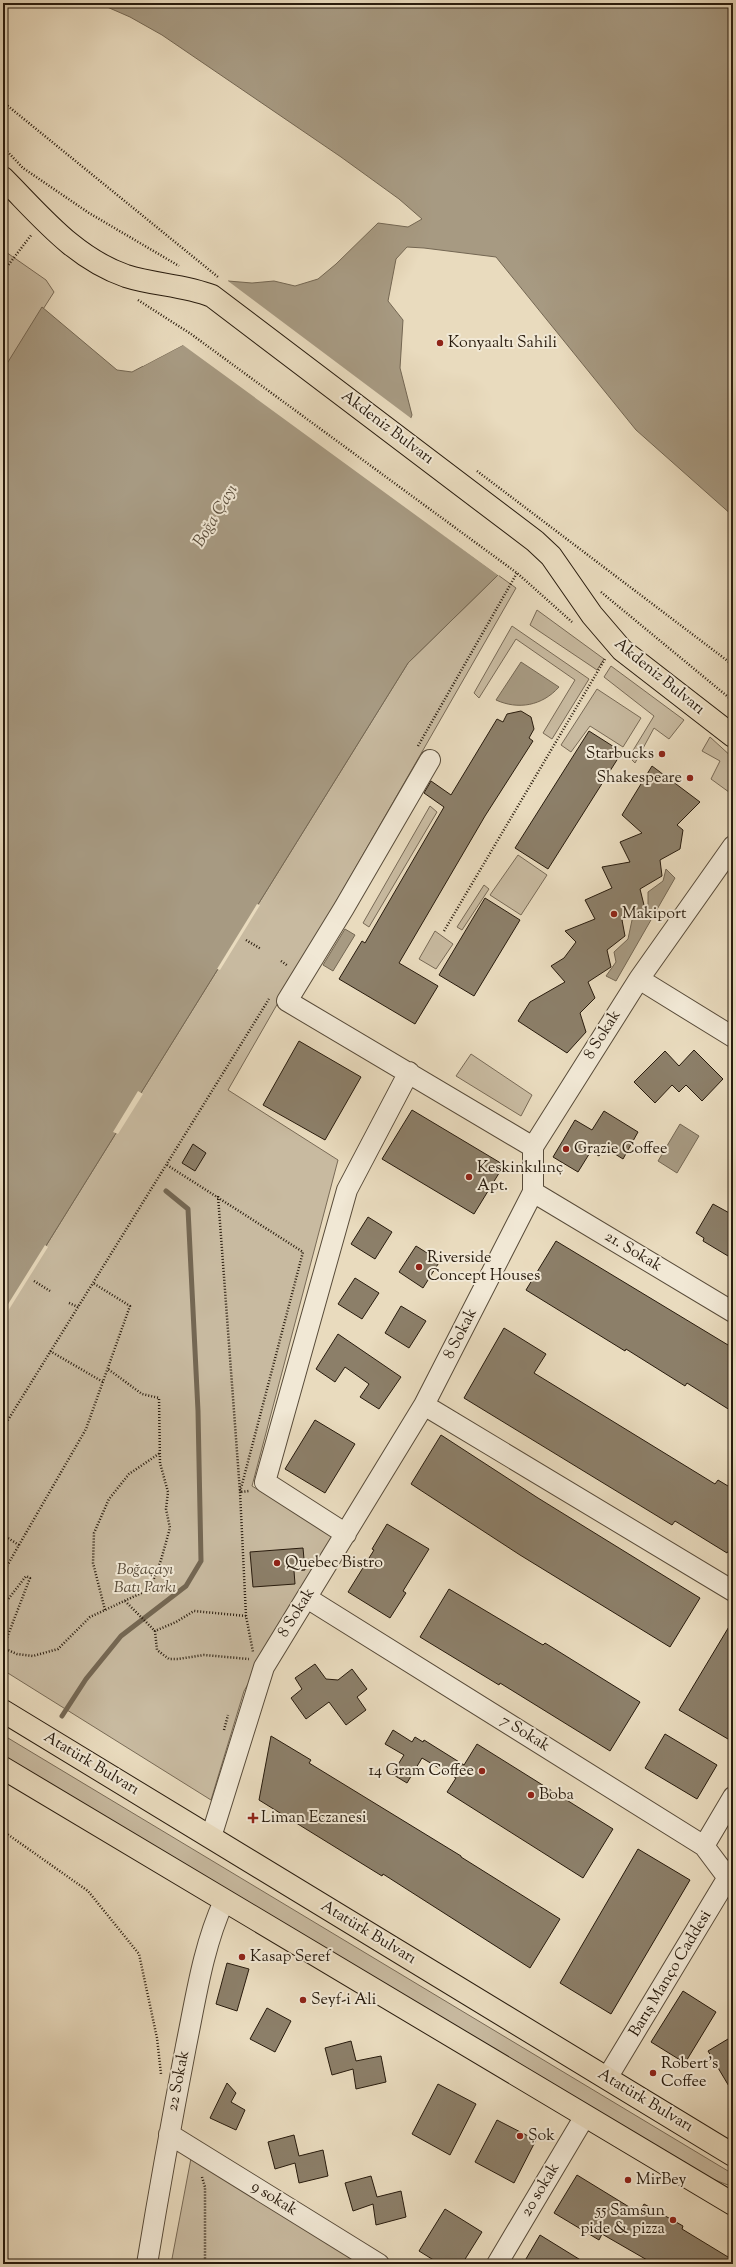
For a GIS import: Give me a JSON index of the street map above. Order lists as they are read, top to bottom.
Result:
{
  "streets": {
    "main road": ["Akdeniz Bulvarı", "Atatürk Bulvarı"],
    "street": [
      "8 Sokak",
      "21. Sokak",
      "7 Sokak",
      "Barış Manço Caddesi",
      "22 Sokak",
      "20 sokak",
      "9 sokak"
    ]
  },
  "crossings": [
    ["8 Sokak", "21. Sokak"],
    ["8 Sokak", "7 Sokak"],
    ["8 Sokak", "Atatürk Bulvarı"],
    ["7 Sokak", "Barış Manço Caddesi"],
    ["Atatürk Bulvarı", "Barış Manço Caddesi"],
    ["22 Sokak", "9 sokak"]
  ],
  "water": ["Boğa Çayı"],
  "parks": ["Boğaçayı Batı Parkı"],
  "places": {
    "other": [
      "Konyaaltı Sahili",
      "Starbucks",
      "Shakespeare",
      "Makiport",
      "Grazie Coffee",
      "Keskinkılınç Apt.",
      "Riverside Concept Houses",
      "Quebec Bistro",
      "14 Gram Coffee",
      "Boba",
      "Kasap Seref",
      "Seyf-i Ali",
      "Robert's Coffee",
      "Şok",
      "MirBey",
      "55 Samsun pide & pizza"
    ],
    "health": ["Liman Eczanesi"]
  }
}
